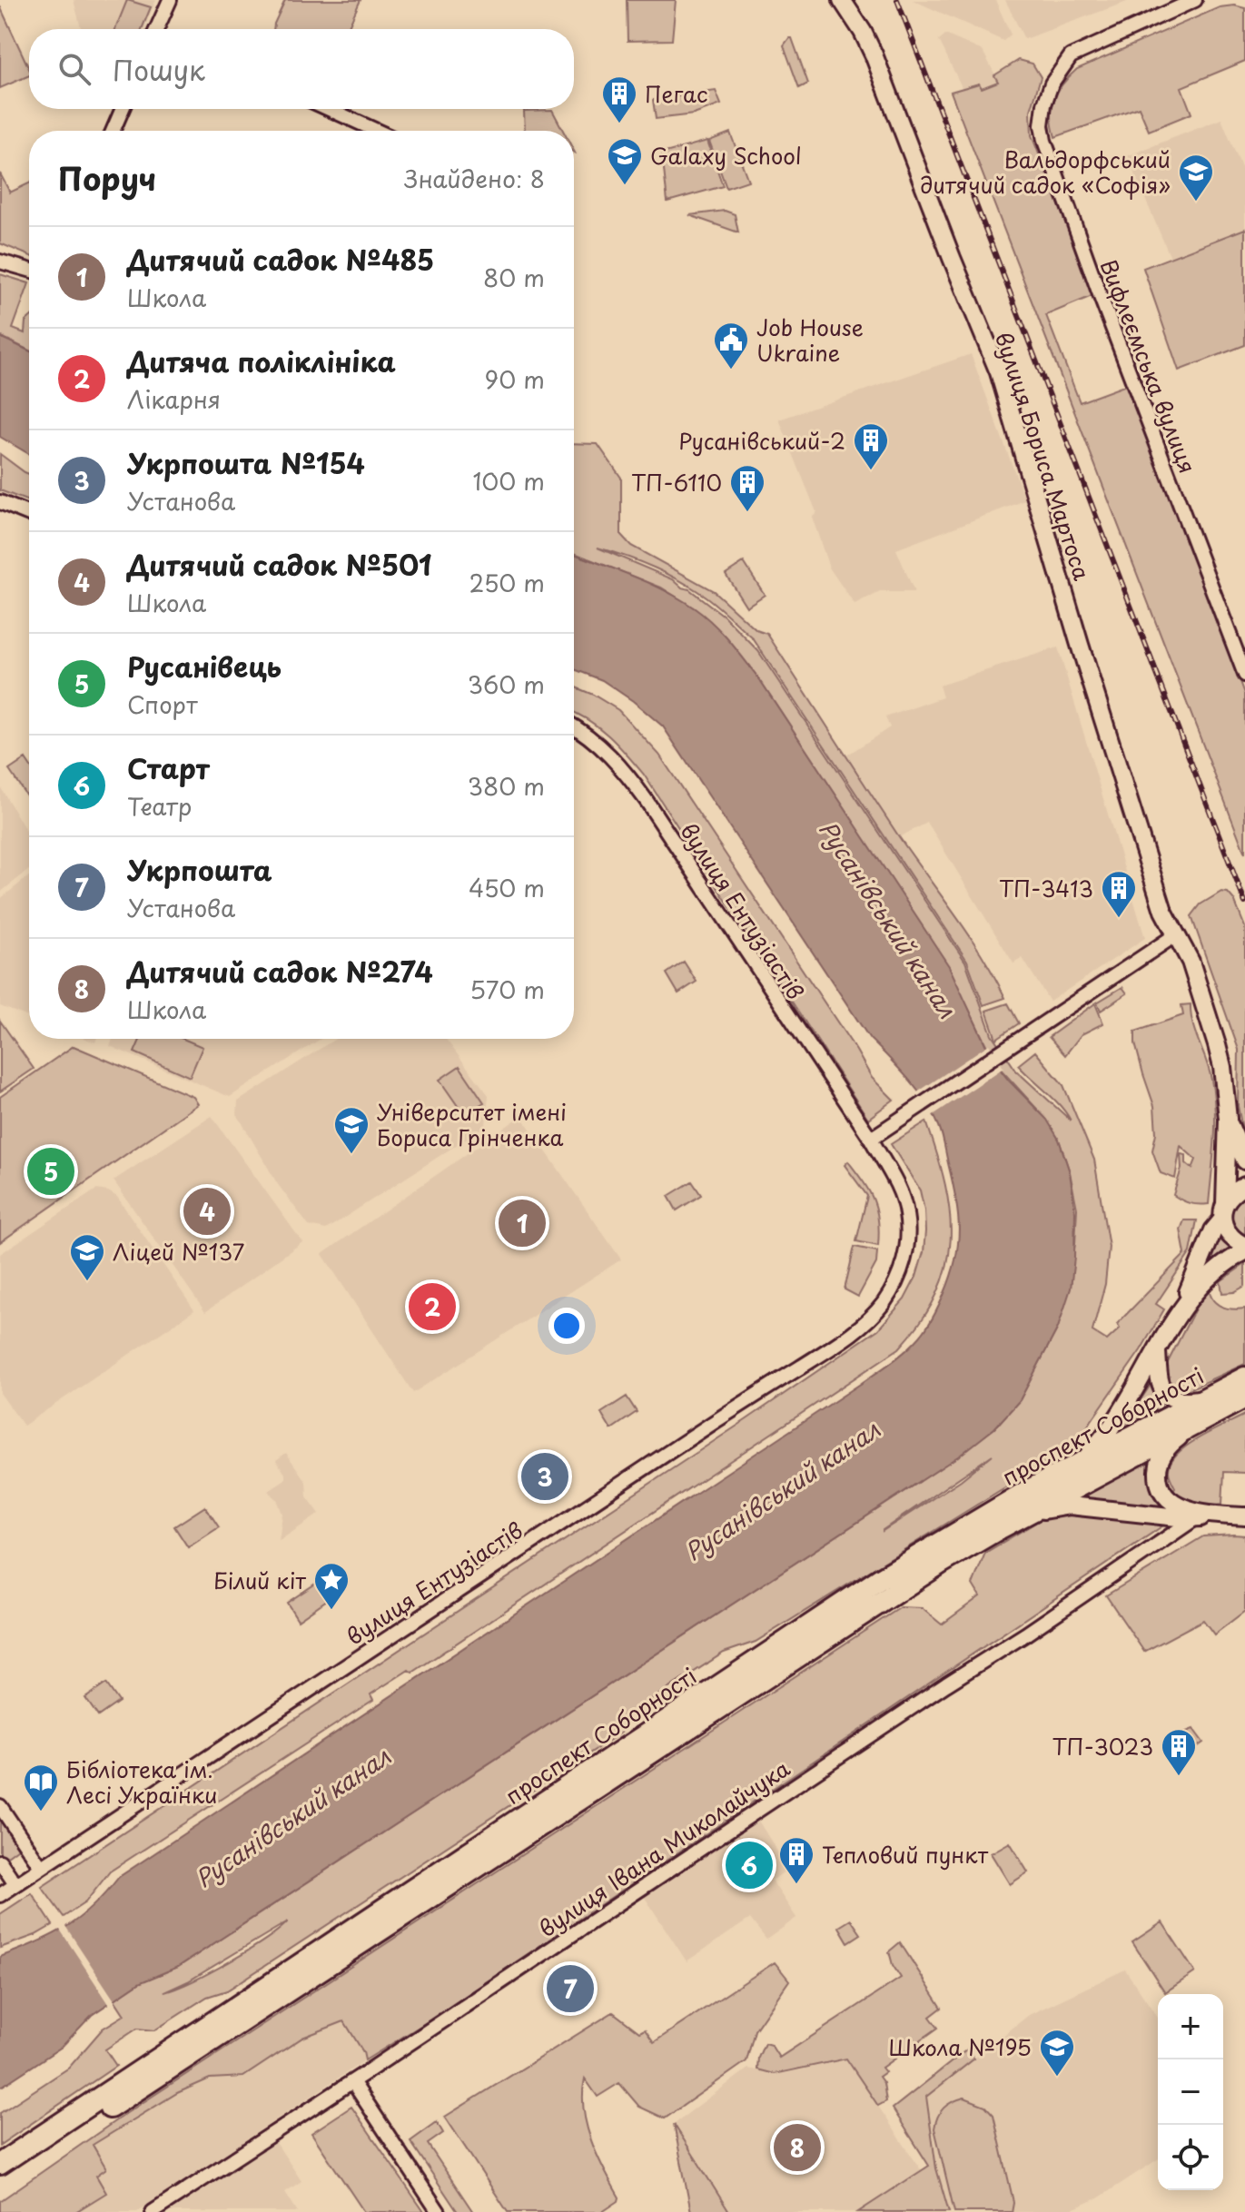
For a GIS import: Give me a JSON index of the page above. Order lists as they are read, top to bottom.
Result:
{
  "streets": {
    "highway": ["проспект Соборності"],
    "main road": ["вулиця Бориса Мартоса", "вулиця Івана Миколайчука"],
    "street": ["Вифлеємська вулиця", "вулиця Ентузіастів"]
  },
  "crossings": [
    ["вулиця Бориса Мартоса", "проспект Соборності"],
    ["проспект Соборності", "вулиця Івана Миколайчука"]
  ],
  "water": ["Русанівський канал"],
  "places": {
    "building": [
      "Пегас",
      "Русанівський-2",
      "ТП-6110",
      "ТП-3413",
      "ТП-3023",
      "Тепловий пункт"
    ],
    "school or university": [
      "Galaxy School",
      "Вальдорфський дитячий садок «Софія»",
      "Університет імені Бориса Грінченка",
      "Ліцей №137",
      "Школа №195"
    ],
    "public building": ["Job House Ukraine"],
    "place": ["Білий кіт"],
    "library": ["Бібліотека ім. Лесі Українки"]
  },
  "page": {
    "search": "Пошук",
    "heading": ["Поруч", "Знайдено: 8"],
    "list": [
      {
        "mark": "1",
        "name": "Дитячий садок №485",
        "note": "Школа",
        "value": "80 m"
      },
      {
        "mark": "2",
        "name": "Дитяча поліклініка",
        "note": "Лікарня",
        "value": "90 m"
      },
      {
        "mark": "3",
        "name": "Укрпошта №154",
        "note": "Установа",
        "value": "100 m"
      },
      {
        "mark": "4",
        "name": "Дитячий садок №501",
        "note": "Школа",
        "value": "250 m"
      },
      {
        "mark": "5",
        "name": "Русанівець",
        "note": "Спорт",
        "value": "360 m"
      },
      {
        "mark": "6",
        "name": "Старт",
        "note": "Театр",
        "value": "380 m"
      },
      {
        "mark": "7",
        "name": "Укрпошта",
        "note": "Установа",
        "value": "450 m"
      },
      {
        "mark": "8",
        "name": "Дитячий садок №274",
        "note": "Школа",
        "value": "570 m"
      }
    ],
    "pins": [
      "5",
      "4",
      "1",
      "2",
      "3",
      "6",
      "7",
      "8"
    ],
    "map_buttons": ["+", "−"]
  }
}
